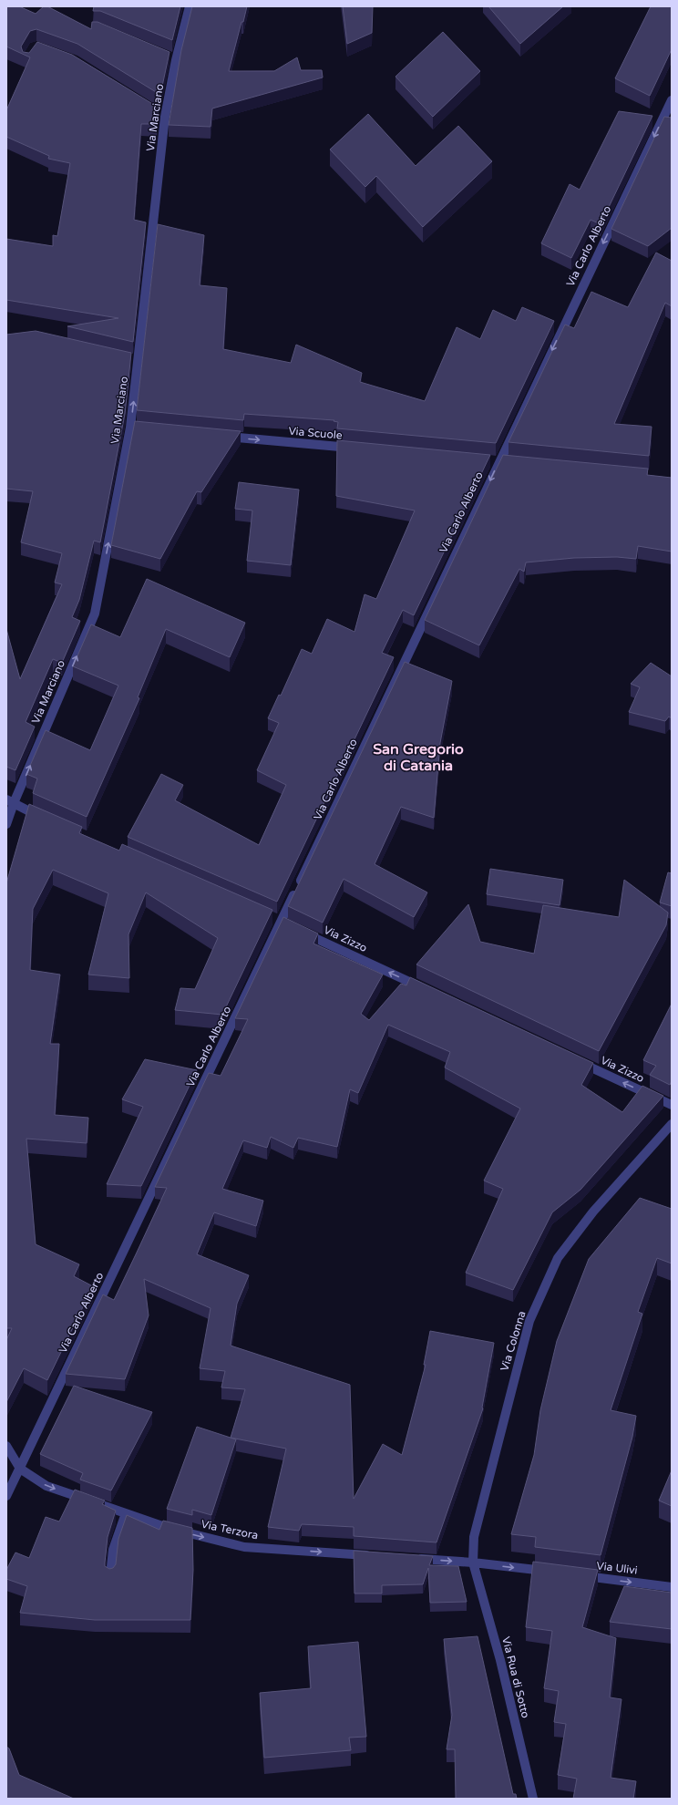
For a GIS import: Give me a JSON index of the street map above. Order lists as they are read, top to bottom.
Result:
{
  "streets": {
    "street": [
      "Via Marciano",
      "Via Carlo Alberto",
      "Via Scuole",
      "Via Zizzo",
      "Via Colonna",
      "Via Terzora",
      "Via Ulivi",
      "Via Rua di Sotto"
    ]
  },
  "crossings": [
    ["Via Carlo Alberto", "Via Terzora"],
    ["Via Colonna", "Via Rua di Sotto"]
  ],
  "one_way": [
    "Via Marciano",
    "Via Carlo Alberto",
    "Via Scuole",
    "Via Zizzo",
    "Via Terzora",
    "Via Ulivi"
  ],
  "districts": ["San Gregorio di Catania"]
}
